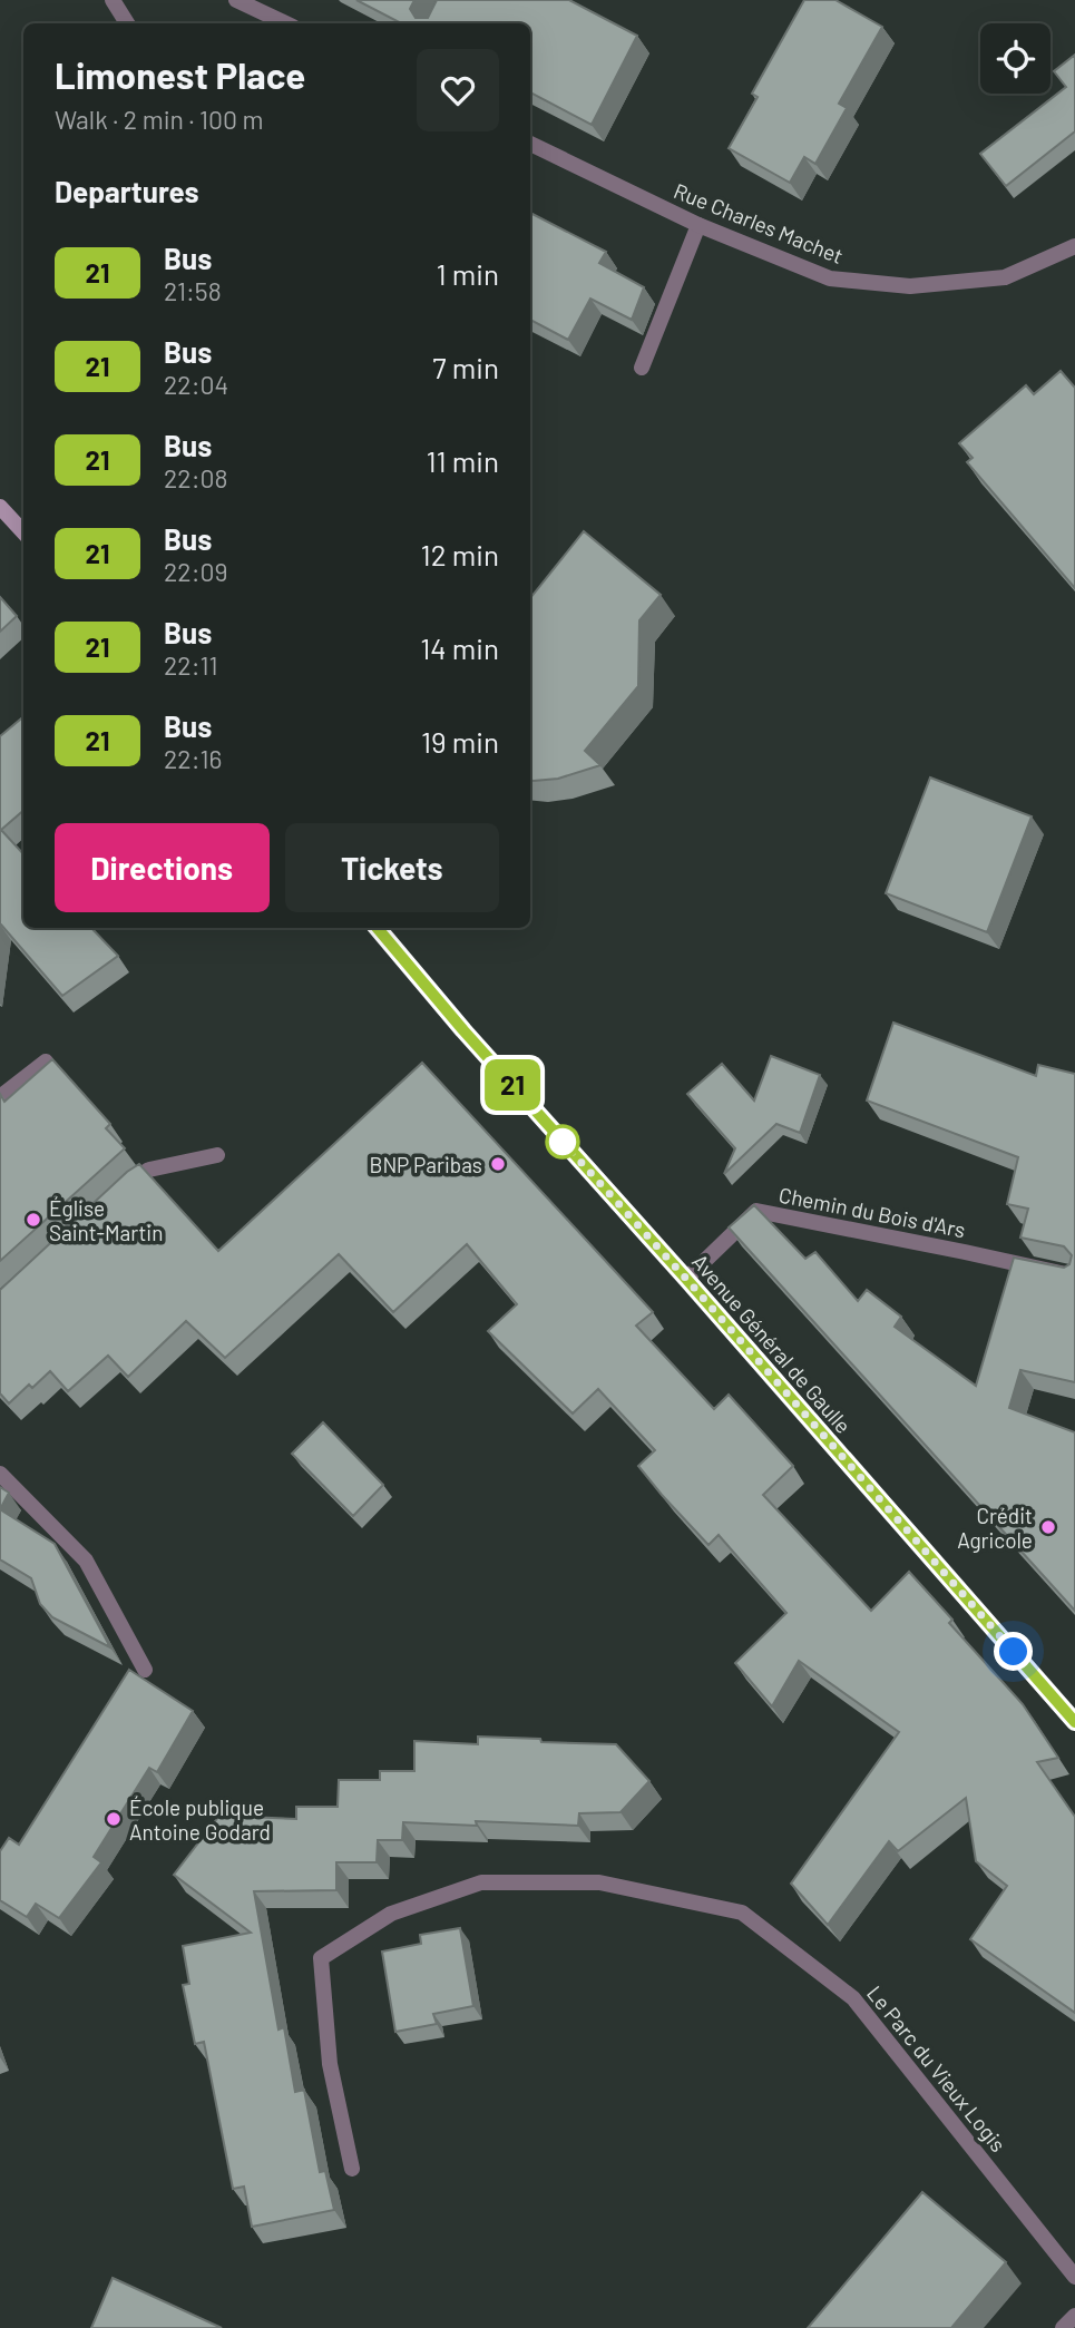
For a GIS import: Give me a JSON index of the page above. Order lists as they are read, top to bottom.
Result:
{
  "streets": {
    "main road": ["Avenue Général de Gaulle"],
    "street": ["Rue Charles Machet", "Chemin du Bois d'Ars", "Le Parc du Vieux Logis"]
  },
  "crossings": [
    ["Chemin du Bois d'Ars", "Avenue Général de Gaulle"]
  ],
  "places": [
    "BNP Paribas",
    "Église Saint-Martin",
    "Crédit Agricole",
    "École publique Antoine Godard"
  ],
  "lines": ["bus line 21"],
  "page": {
    "on_map": "21",
    "heading": [
      ["Limonest Place", "Walk · 2 min · 100 m"],
      "Departures"
    ],
    "list": [
      {
        "mark": "21",
        "name": "Bus",
        "note": "21:58",
        "value": "1 min"
      },
      {
        "mark": "21",
        "name": "Bus",
        "note": "22:04",
        "value": "7 min"
      },
      {
        "mark": "21",
        "name": "Bus",
        "note": "22:08",
        "value": "11 min"
      },
      {
        "mark": "21",
        "name": "Bus",
        "note": "22:09",
        "value": "12 min"
      },
      {
        "mark": "21",
        "name": "Bus",
        "note": "22:11",
        "value": "14 min"
      },
      {
        "mark": "21",
        "name": "Bus",
        "note": "22:16",
        "value": "19 min"
      }
    ],
    "buttons": ["Directions", "Tickets"]
  }
}
